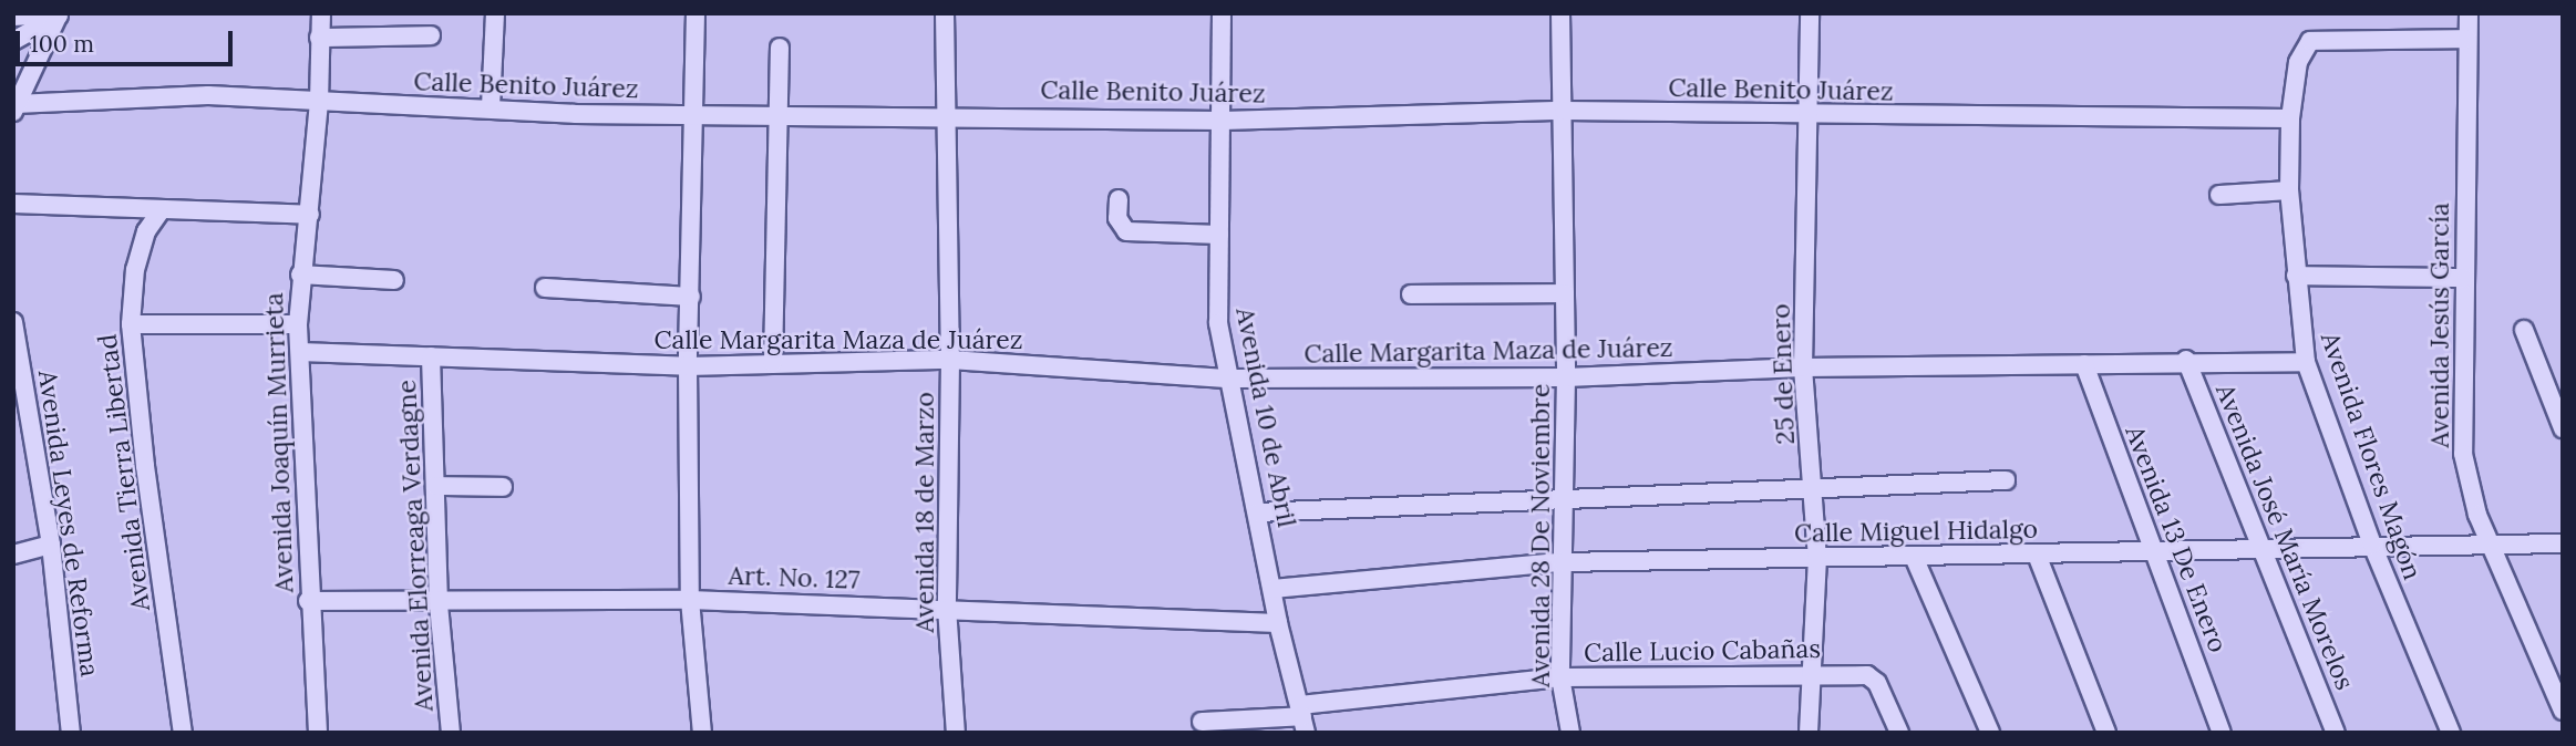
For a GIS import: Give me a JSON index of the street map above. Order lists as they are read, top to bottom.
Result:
{
  "streets": {
    "street": [
      "Calle Benito Juárez",
      "Avenida Jesús García",
      "Calle Margarita Maza de Juárez",
      "25 de Enero",
      "Avenida 10 de Abril",
      "Avenida Joaquín Murrieta",
      "Avenida Flores Magón",
      "Avenida Tierra Libertad",
      "Avenida 18 de Marzo",
      "Avenida Leyes de Reforma",
      "Calle Miguel Hidalgo",
      "Avenida 28 De Noviembre",
      "Avenida José María Morelos",
      "Avenida 13 De Enero",
      "Avenida Elorreaga Verdagne",
      "Art. No. 127",
      "Calle Lucio Cabañas"
    ]
  },
  "crossings": [
    ["Calle Benito Juárez", "25 de Enero"],
    ["Calle Benito Juárez", "Avenida 10 de Abril"],
    ["Calle Benito Juárez", "Avenida Joaquín Murrieta"],
    ["Calle Benito Juárez", "Avenida Flores Magón"],
    ["Calle Benito Juárez", "Avenida 18 de Marzo"],
    ["Calle Benito Juárez", "Avenida 28 De Noviembre"],
    ["Avenida Jesús García", "Avenida Flores Magón"],
    ["Avenida Jesús García", "Calle Miguel Hidalgo"],
    ["Calle Margarita Maza de Juárez", "25 de Enero"],
    ["Calle Margarita Maza de Juárez", "Avenida 10 de Abril"],
    ["Calle Margarita Maza de Juárez", "Avenida Joaquín Murrieta"],
    ["Calle Margarita Maza de Juárez", "Avenida Flores Magón"],
    ["Calle Margarita Maza de Juárez", "Avenida 18 de Marzo"],
    ["Calle Margarita Maza de Juárez", "Avenida 28 De Noviembre"],
    ["Calle Margarita Maza de Juárez", "Avenida José María Morelos"],
    ["Calle Margarita Maza de Juárez", "Avenida 13 De Enero"],
    ["Calle Margarita Maza de Juárez", "Avenida Elorreaga Verdagne"],
    ["25 de Enero", "Calle Miguel Hidalgo"],
    ["25 de Enero", "Calle Lucio Cabañas"],
    ["Avenida 10 de Abril", "Calle Miguel Hidalgo"],
    ["Avenida 10 de Abril", "Art. No. 127"],
    ["Avenida 10 de Abril", "Calle Lucio Cabañas"],
    ["Avenida Joaquín Murrieta", "Art. No. 127"],
    ["Avenida Flores Magón", "Calle Miguel Hidalgo"],
    ["Avenida 18 de Marzo", "Art. No. 127"],
    ["Calle Miguel Hidalgo", "Avenida 28 De Noviembre"],
    ["Calle Miguel Hidalgo", "Avenida José María Morelos"],
    ["Calle Miguel Hidalgo", "Avenida 13 De Enero"],
    ["Avenida 28 De Noviembre", "Calle Lucio Cabañas"],
    ["Avenida Elorreaga Verdagne", "Art. No. 127"]
  ],
  "scale_bar": "100 m"
}
